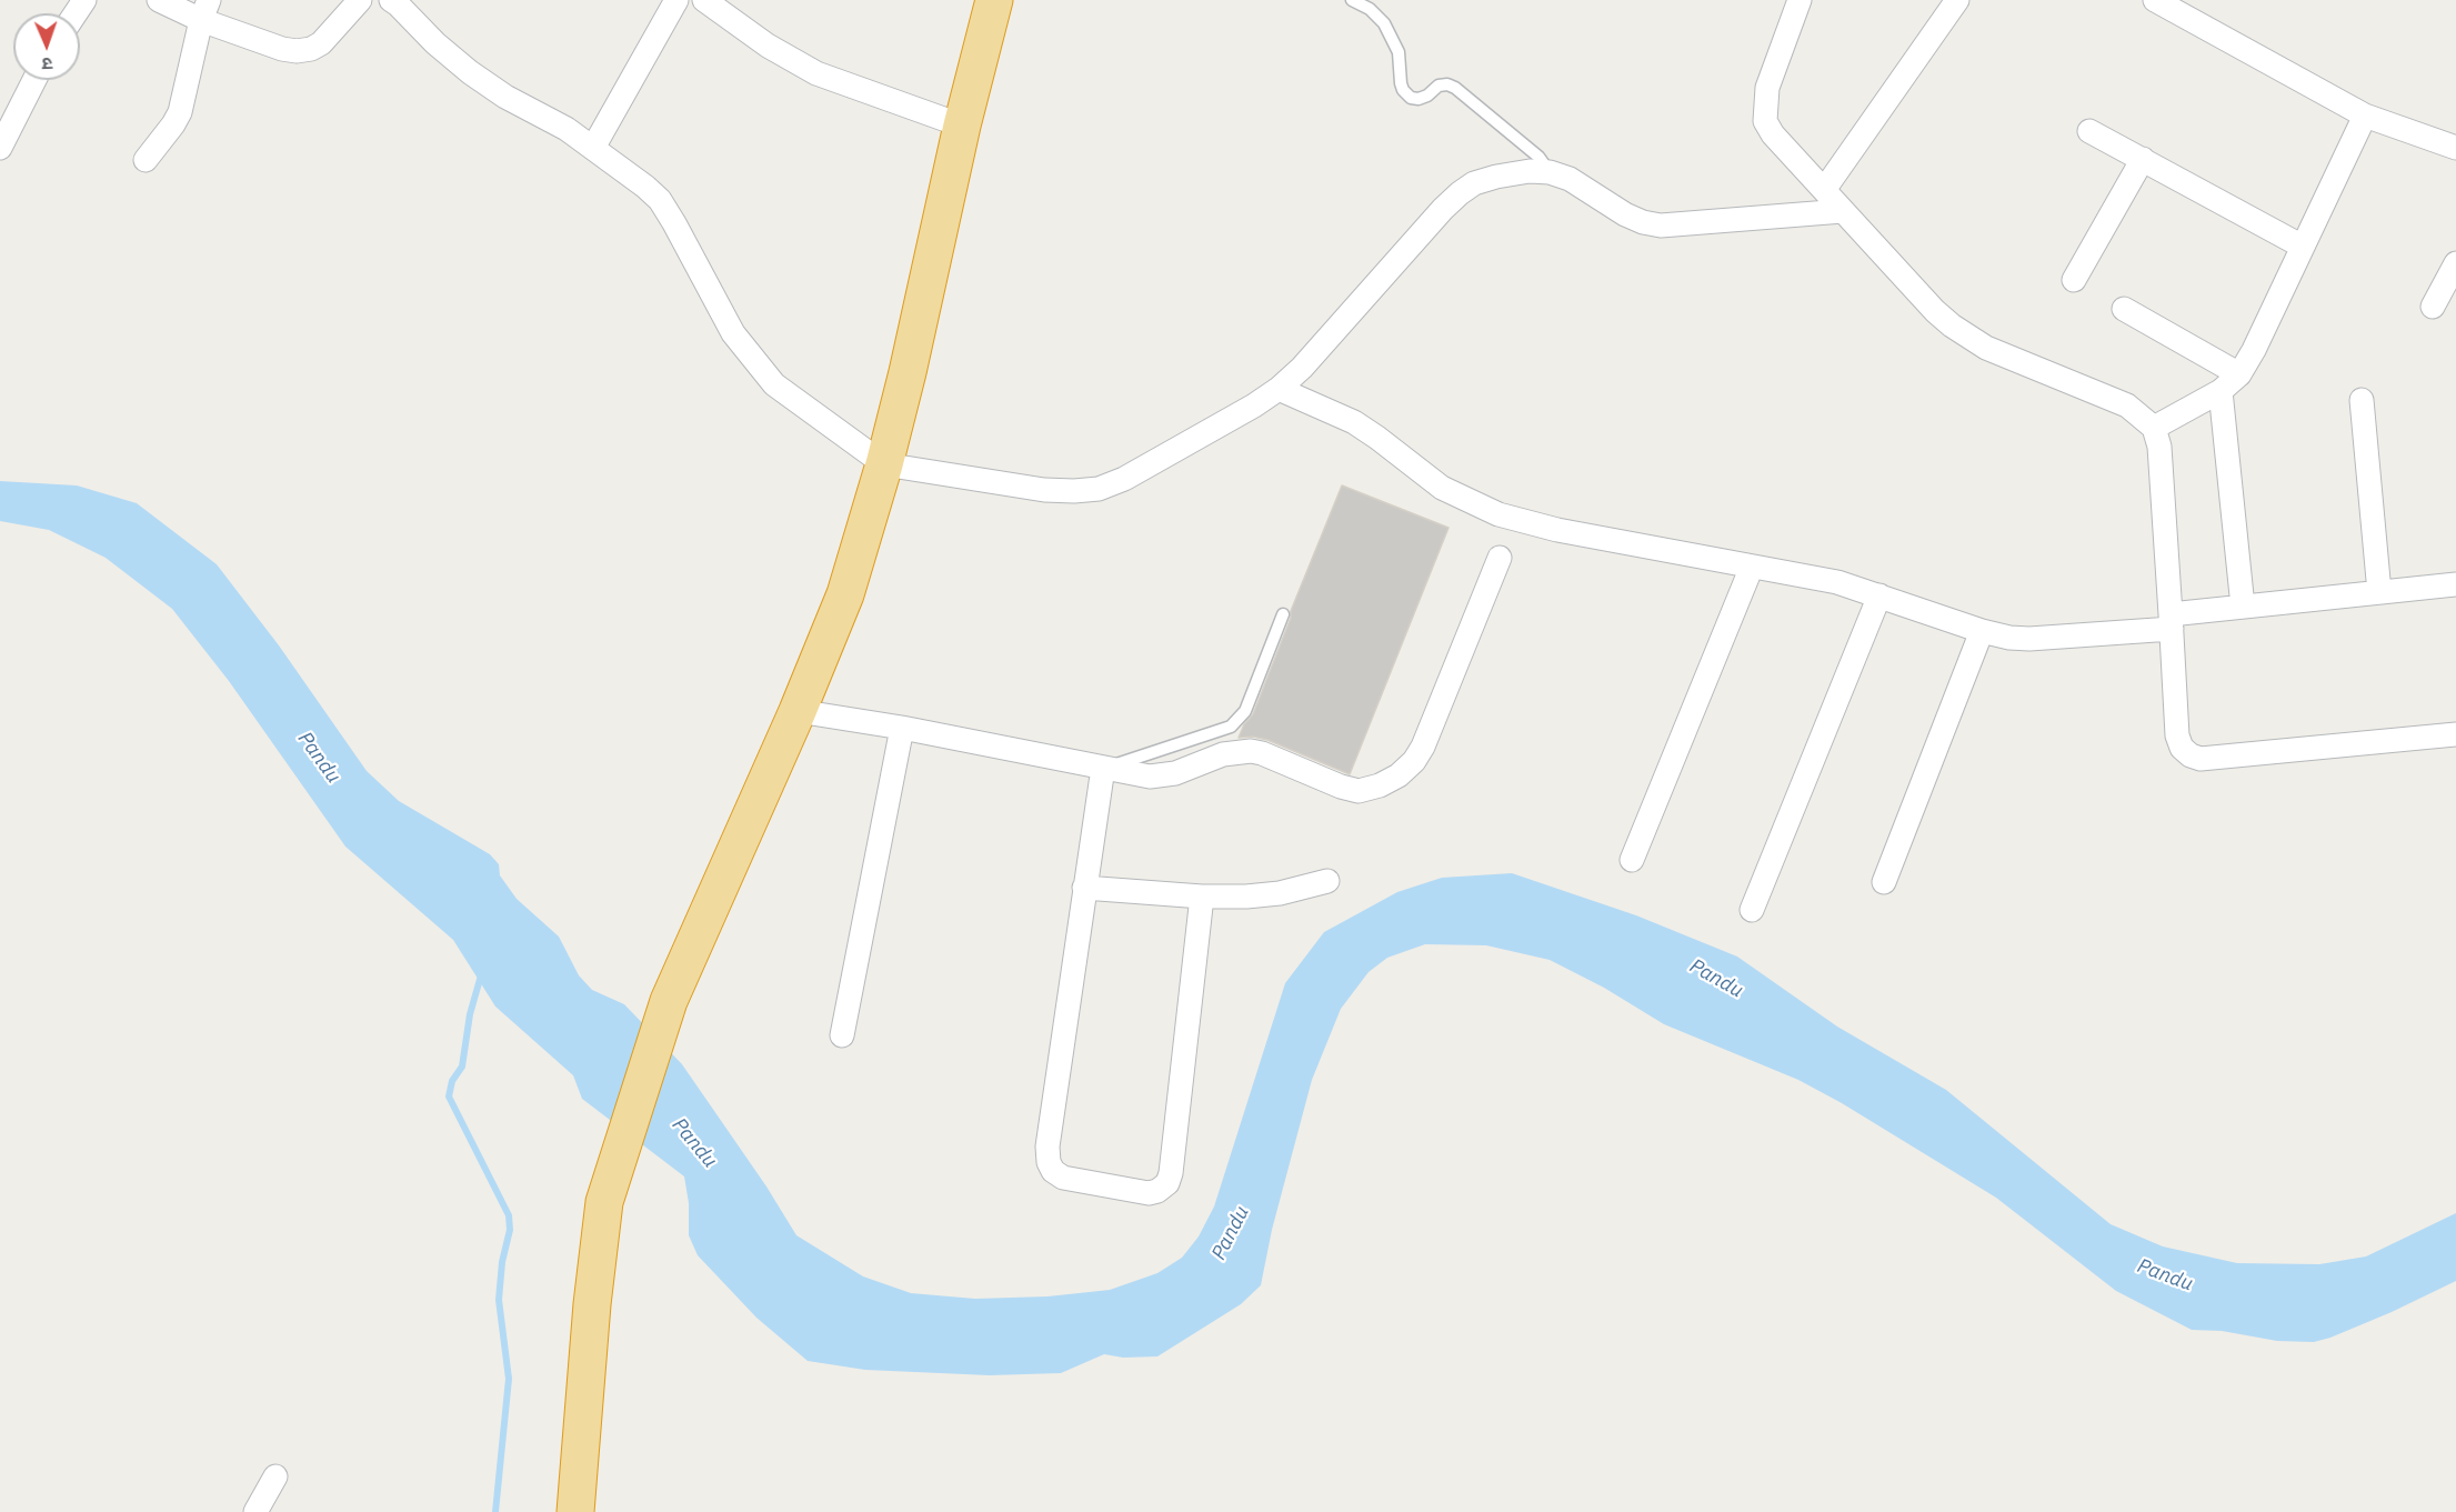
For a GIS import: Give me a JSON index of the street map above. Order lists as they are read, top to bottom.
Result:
{
  "water": ["Pandu"],
  "north": "bottom"
}
